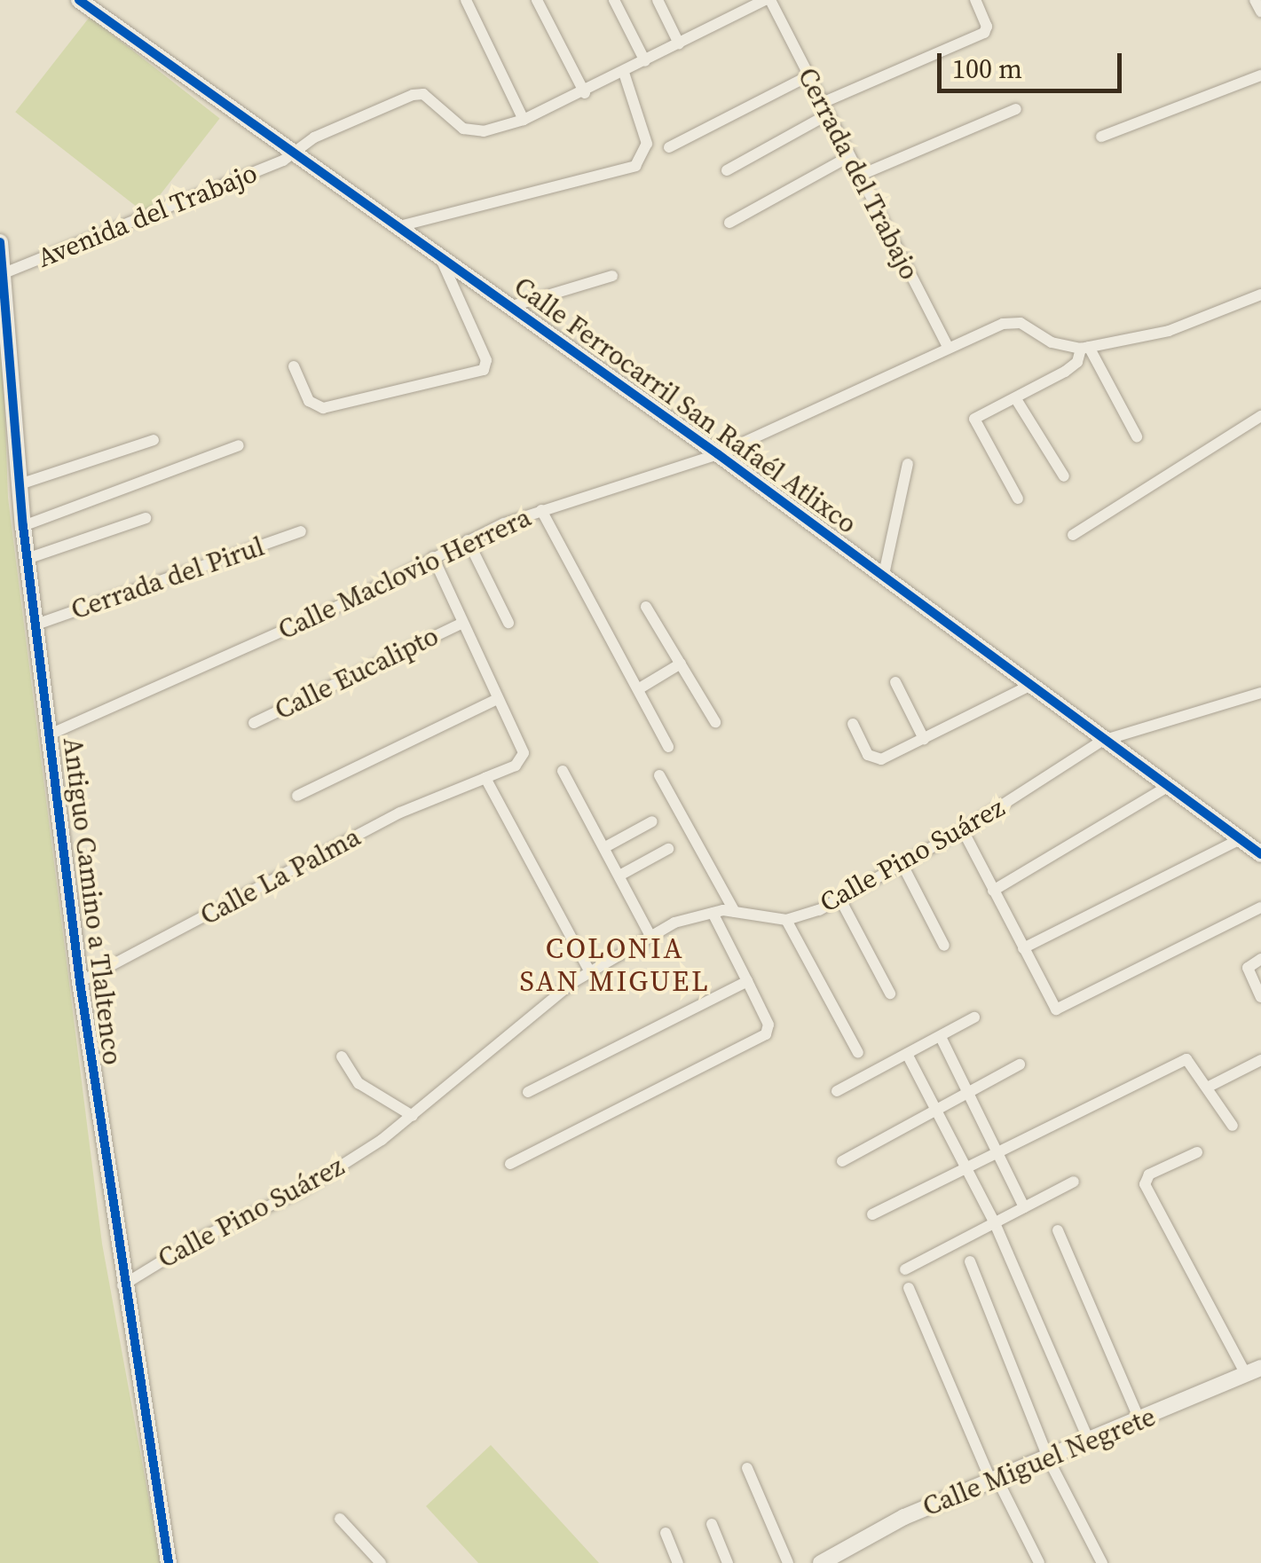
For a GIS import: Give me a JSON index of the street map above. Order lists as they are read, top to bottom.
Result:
{
  "streets": {
    "street": [
      "Cerrada del Trabajo",
      "Avenida del Trabajo",
      "Calle Ferrocarril San Rafaél Atlixco",
      "Calle Maclovio Herrera",
      "Cerrada del Pirul",
      "Calle Eucalipto",
      "Calle Pino Suárez",
      "Calle La Palma",
      "Antiguo Camino a Tlaltenco",
      "Calle Miguel Negrete"
    ]
  },
  "crossings": [
    ["Cerrada del Trabajo", "Avenida del Trabajo"],
    ["Cerrada del Trabajo", "Calle Maclovio Herrera"],
    ["Avenida del Trabajo", "Calle Ferrocarril San Rafaél Atlixco"],
    ["Avenida del Trabajo", "Antiguo Camino a Tlaltenco"],
    ["Calle Ferrocarril San Rafaél Atlixco", "Calle Maclovio Herrera"],
    ["Calle Ferrocarril San Rafaél Atlixco", "Calle Pino Suárez"],
    ["Calle Maclovio Herrera", "Antiguo Camino a Tlaltenco"],
    ["Cerrada del Pirul", "Antiguo Camino a Tlaltenco"],
    ["Calle Pino Suárez", "Antiguo Camino a Tlaltenco"],
    ["Calle La Palma", "Antiguo Camino a Tlaltenco"]
  ],
  "districts": ["COLONIA SAN MIGUEL"],
  "scale_bar": "100 m"
}
